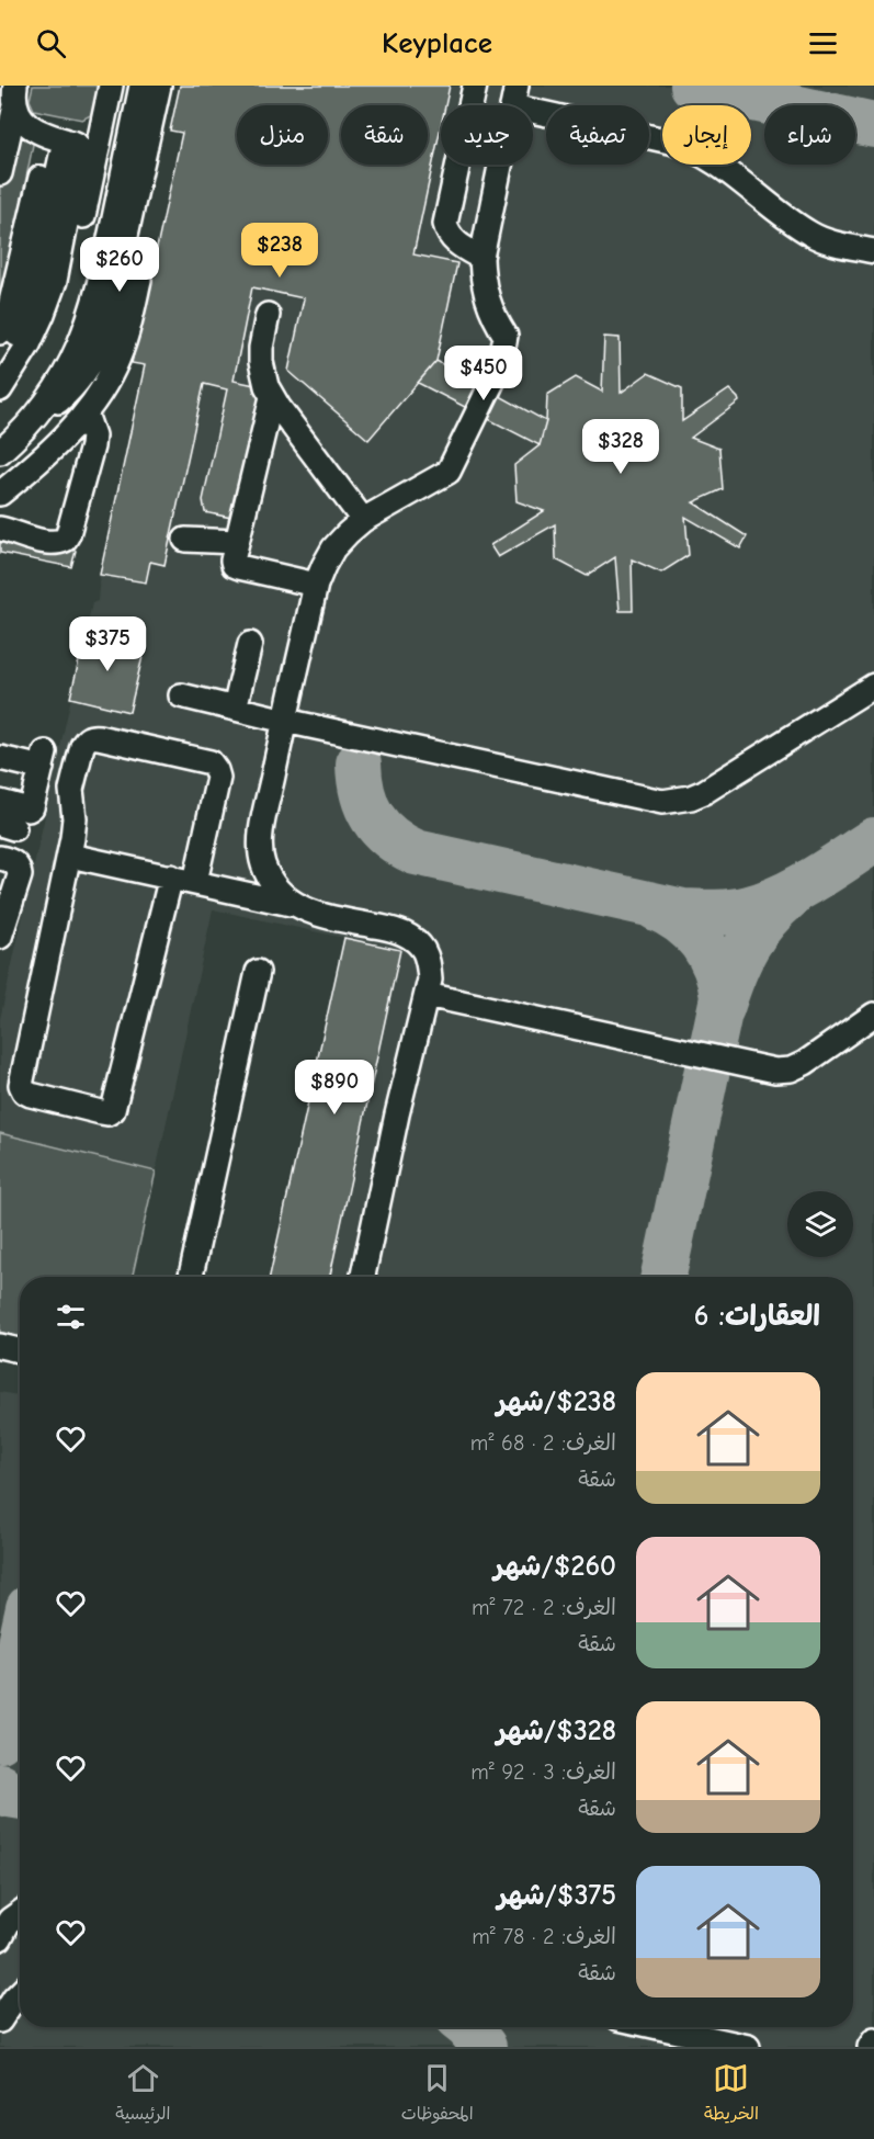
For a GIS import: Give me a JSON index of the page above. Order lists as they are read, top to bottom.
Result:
{
  "page": {
    "header": "Keyplace",
    "chip": [
      "شراء",
      "إيجار",
      "تصفية",
      "جديد",
      "شقة",
      "منزل"
    ],
    "price": [
      "$238",
      "$260",
      "$450",
      "$328",
      "$375",
      "$890"
    ],
    "heading": "العقارات: 6",
    "list": [
      {
        "name": "$238/شهر",
        "note": "الغرف: 2 · 68 m² · شقة"
      },
      {
        "name": "$260/شهر",
        "note": "الغرف: 2 · 72 m² · شقة"
      },
      {
        "name": "$328/شهر",
        "note": "الغرف: 3 · 92 m² · شقة"
      },
      {
        "name": "$375/شهر",
        "note": "الغرف: 2 · 78 m² · شقة"
      }
    ],
    "tabs": ["الخريطة", "المحفوظات", "الرئيسية"]
  }
}
